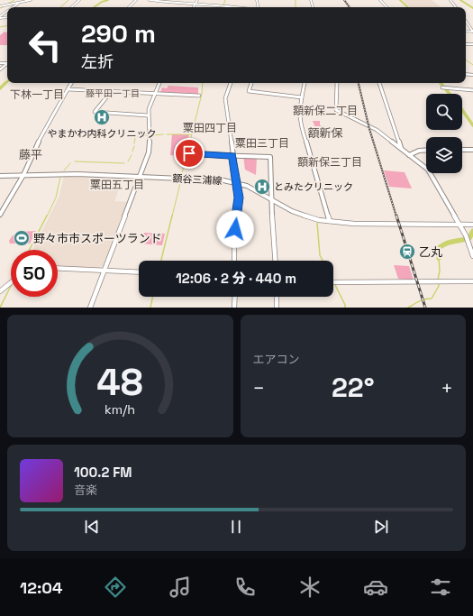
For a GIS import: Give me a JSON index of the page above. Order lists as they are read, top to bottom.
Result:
{
  "streets": {
    "street": ["額谷三浦線"]
  },
  "districts": [
    "藤平田一丁目",
    "下林一丁目",
    "額新保二丁目",
    "粟田四丁目",
    "額新保",
    "粟田三丁目",
    "藤平",
    "額新保三丁目",
    "粟田五丁目"
  ],
  "places": {
    "hospital": ["やまかわ内科クリニック", "とみたクリニック"],
    "sports": ["野々市市スポーツランド"],
    "station": ["乙丸"]
  },
  "page": {
    "turn": ["290 m", "左折"],
    "limit": "50",
    "trip": "12:06 · 2 分 · 440 m",
    "tile": "エアコン",
    "heat": ["−", "22°", "+"],
    "song": ["100.2 FM", "音楽"],
    "tabs": "12:04",
    "gauge": ["48", "km/h"]
  }
}
